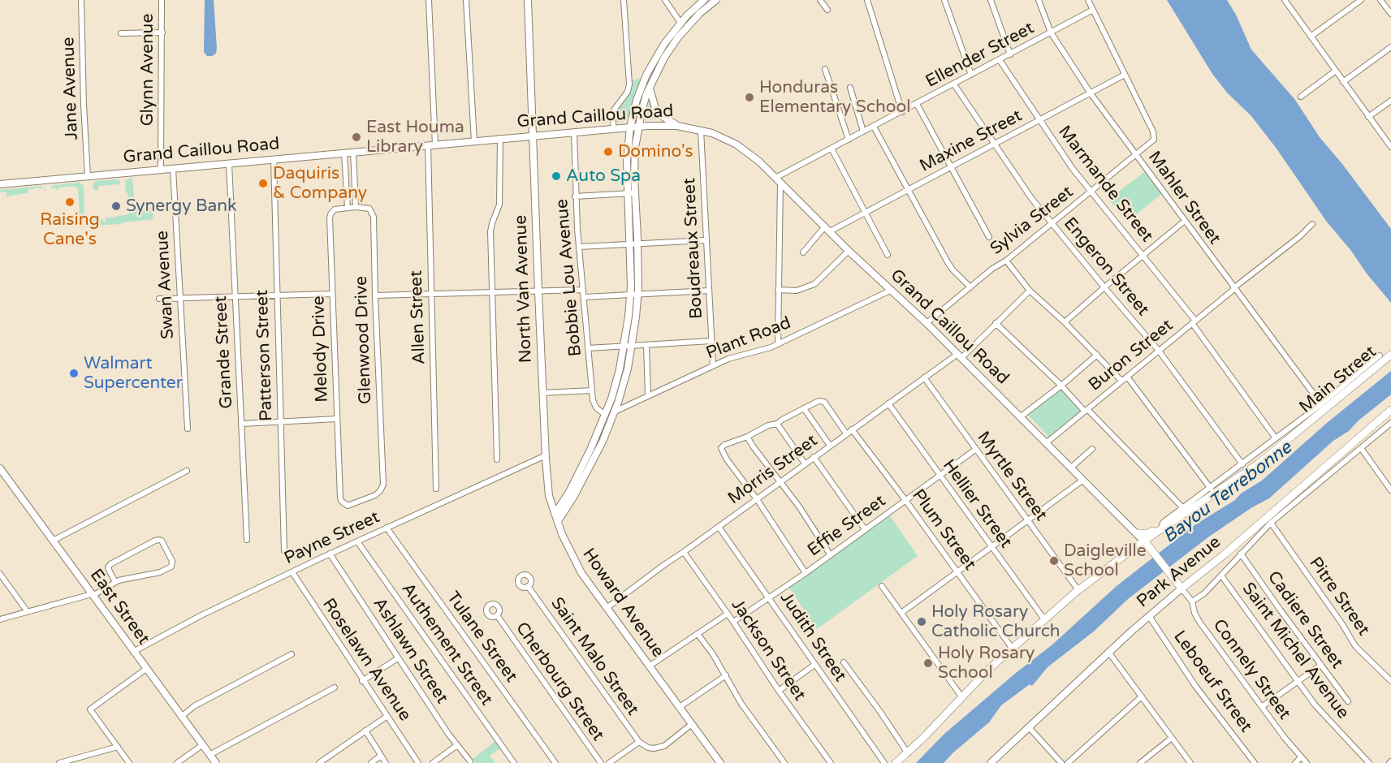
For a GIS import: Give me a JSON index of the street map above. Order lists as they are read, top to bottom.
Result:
{
  "streets": {
    "main road": [
      "Grand Caillou Road",
      "North Van Avenue",
      "Main Street",
      "Park Avenue",
      "Howard Avenue",
      "East Street"
    ],
    "street": [
      "Ellender Street",
      "Glynn Avenue",
      "Jane Avenue",
      "Maxine Street",
      "Marmande Street",
      "Mahler Street",
      "Sylvia Street",
      "Boudreaux Street",
      "Engeron Street",
      "Bobbie Lou Avenue",
      "Swan Avenue",
      "Allen Street",
      "Plant Road",
      "Glenwood Drive",
      "Melody Drive",
      "Grande Street",
      "Patterson Street",
      "Buron Street",
      "Morris Street",
      "Myrtle Street",
      "Hellier Street",
      "Effie Street",
      "Plum Street",
      "Payne Street",
      "Pitre Street",
      "Cadiere Street",
      "Tulane Street",
      "Judith Street",
      "Authement Street",
      "Jackson Street",
      "Ashlawn Street",
      "Saint Michel Avenue",
      "Saint Malo Street",
      "Roselawn Avenue",
      "Connely Street",
      "Cherbourg Street",
      "Leboeuf Street"
    ]
  },
  "crossings": [
    ["Ellender Street", "Grand Caillou Road"],
    ["Ellender Street", "Marmande Street"],
    ["Ellender Street", "Mahler Street"],
    ["Ellender Street", "Engeron Street"],
    ["Glynn Avenue", "Grand Caillou Road"],
    ["Jane Avenue", "Grand Caillou Road"],
    ["Grand Caillou Road", "Maxine Street"],
    ["Grand Caillou Road", "Sylvia Street"],
    ["Grand Caillou Road", "Boudreaux Street"],
    ["Grand Caillou Road", "Bobbie Lou Avenue"],
    ["Grand Caillou Road", "Swan Avenue"],
    ["Grand Caillou Road", "North Van Avenue"],
    ["Grand Caillou Road", "Allen Street"],
    ["Grand Caillou Road", "Plant Road"],
    ["Grand Caillou Road", "Grande Street"],
    ["Grand Caillou Road", "Patterson Street"],
    ["Grand Caillou Road", "Buron Street"],
    ["Grand Caillou Road", "Main Street"],
    ["Grand Caillou Road", "Morris Street"],
    ["Grand Caillou Road", "Park Avenue"],
    ["Grand Caillou Road", "Connely Street"],
    ["Maxine Street", "Marmande Street"],
    ["Maxine Street", "Mahler Street"],
    ["Maxine Street", "Sylvia Street"],
    ["Maxine Street", "Engeron Street"],
    ["Marmande Street", "Sylvia Street"],
    ["Marmande Street", "Buron Street"],
    ["Marmande Street", "Main Street"],
    ["Mahler Street", "Sylvia Street"],
    ["Mahler Street", "Buron Street"],
    ["Mahler Street", "Main Street"],
    ["Sylvia Street", "Engeron Street"],
    ["Boudreaux Street", "Plant Road"],
    ["Engeron Street", "Buron Street"],
    ["Engeron Street", "Main Street"],
    ["North Van Avenue", "Howard Avenue"],
    ["Glenwood Drive", "Melody Drive"],
    ["Main Street", "Myrtle Street"],
    ["Main Street", "Hellier Street"],
    ["Main Street", "Plum Street"],
    ["Morris Street", "Myrtle Street"],
    ["Morris Street", "Hellier Street"],
    ["Morris Street", "Plum Street"],
    ["Morris Street", "Howard Avenue"],
    ["Morris Street", "Judith Street"],
    ["Morris Street", "Jackson Street"],
    ["Myrtle Street", "Effie Street"],
    ["Hellier Street", "Effie Street"],
    ["Effie Street", "Plum Street"],
    ["Effie Street", "Judith Street"],
    ["Effie Street", "Jackson Street"],
    ["Payne Street", "Howard Avenue"],
    ["Payne Street", "East Street"],
    ["Payne Street", "Tulane Street"],
    ["Payne Street", "Authement Street"],
    ["Payne Street", "Ashlawn Street"],
    ["Payne Street", "Roselawn Avenue"],
    ["Park Avenue", "Pitre Street"],
    ["Park Avenue", "Cadiere Street"],
    ["Park Avenue", "Saint Michel Avenue"],
    ["Park Avenue", "Connely Street"],
    ["Park Avenue", "Leboeuf Street"]
  ],
  "water": ["Bayou Terrebonne"],
  "places": [
    "Honduras Elementary School",
    "East Houma Library",
    "Domino's",
    "Auto Spa",
    "Daquiris & Company",
    "Raising Cane's",
    "Synergy Bank",
    "Walmart Supercenter",
    "Daigleville School",
    "Holy Rosary Catholic Church",
    "Holy Rosary School"
  ]
}
